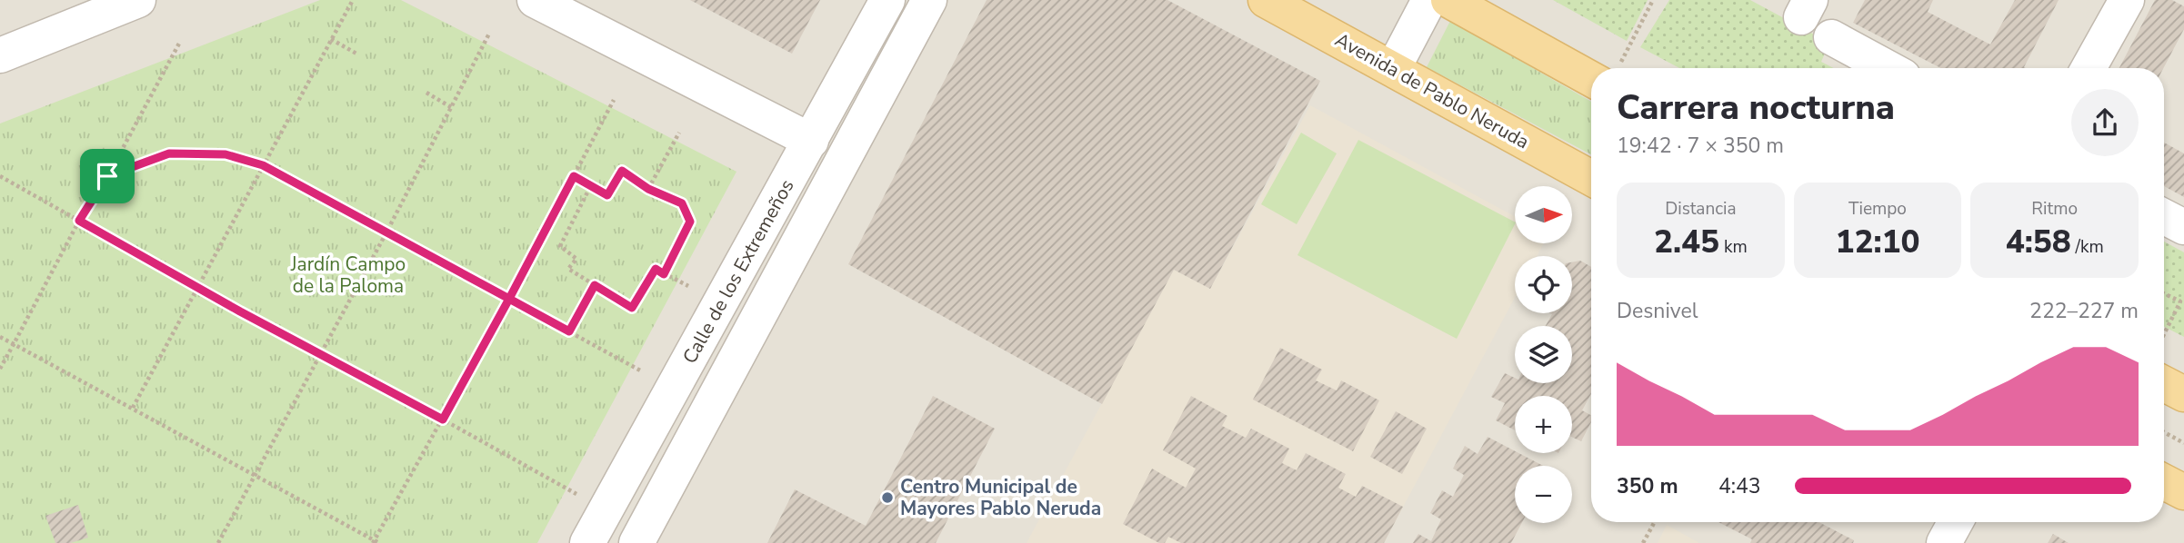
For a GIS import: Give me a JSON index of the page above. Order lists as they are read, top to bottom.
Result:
{
  "streets": {
    "main road": ["Avenida de Pablo Neruda"],
    "street": ["Calle de los Extremeños"]
  },
  "parks": ["Jardín Campo de la Paloma"],
  "places": ["Centro Municipal de Mayores Pablo Neruda"],
  "north": "right",
  "page": {
    "heading": ["Carrera nocturna", "19:42 · 7 × 350 m"],
    "stats": [
      ["Distancia", "2.45 km"],
      ["Tiempo", "12:10"],
      ["Ritmo", "4:58 /km"]
    ],
    "map_buttons": ["+", "−"],
    "chart": ["Desnivel", "222–227 m"],
    "list": [
      {
        "name": "350 m",
        "note": "4:43"
      }
    ]
  }
}
